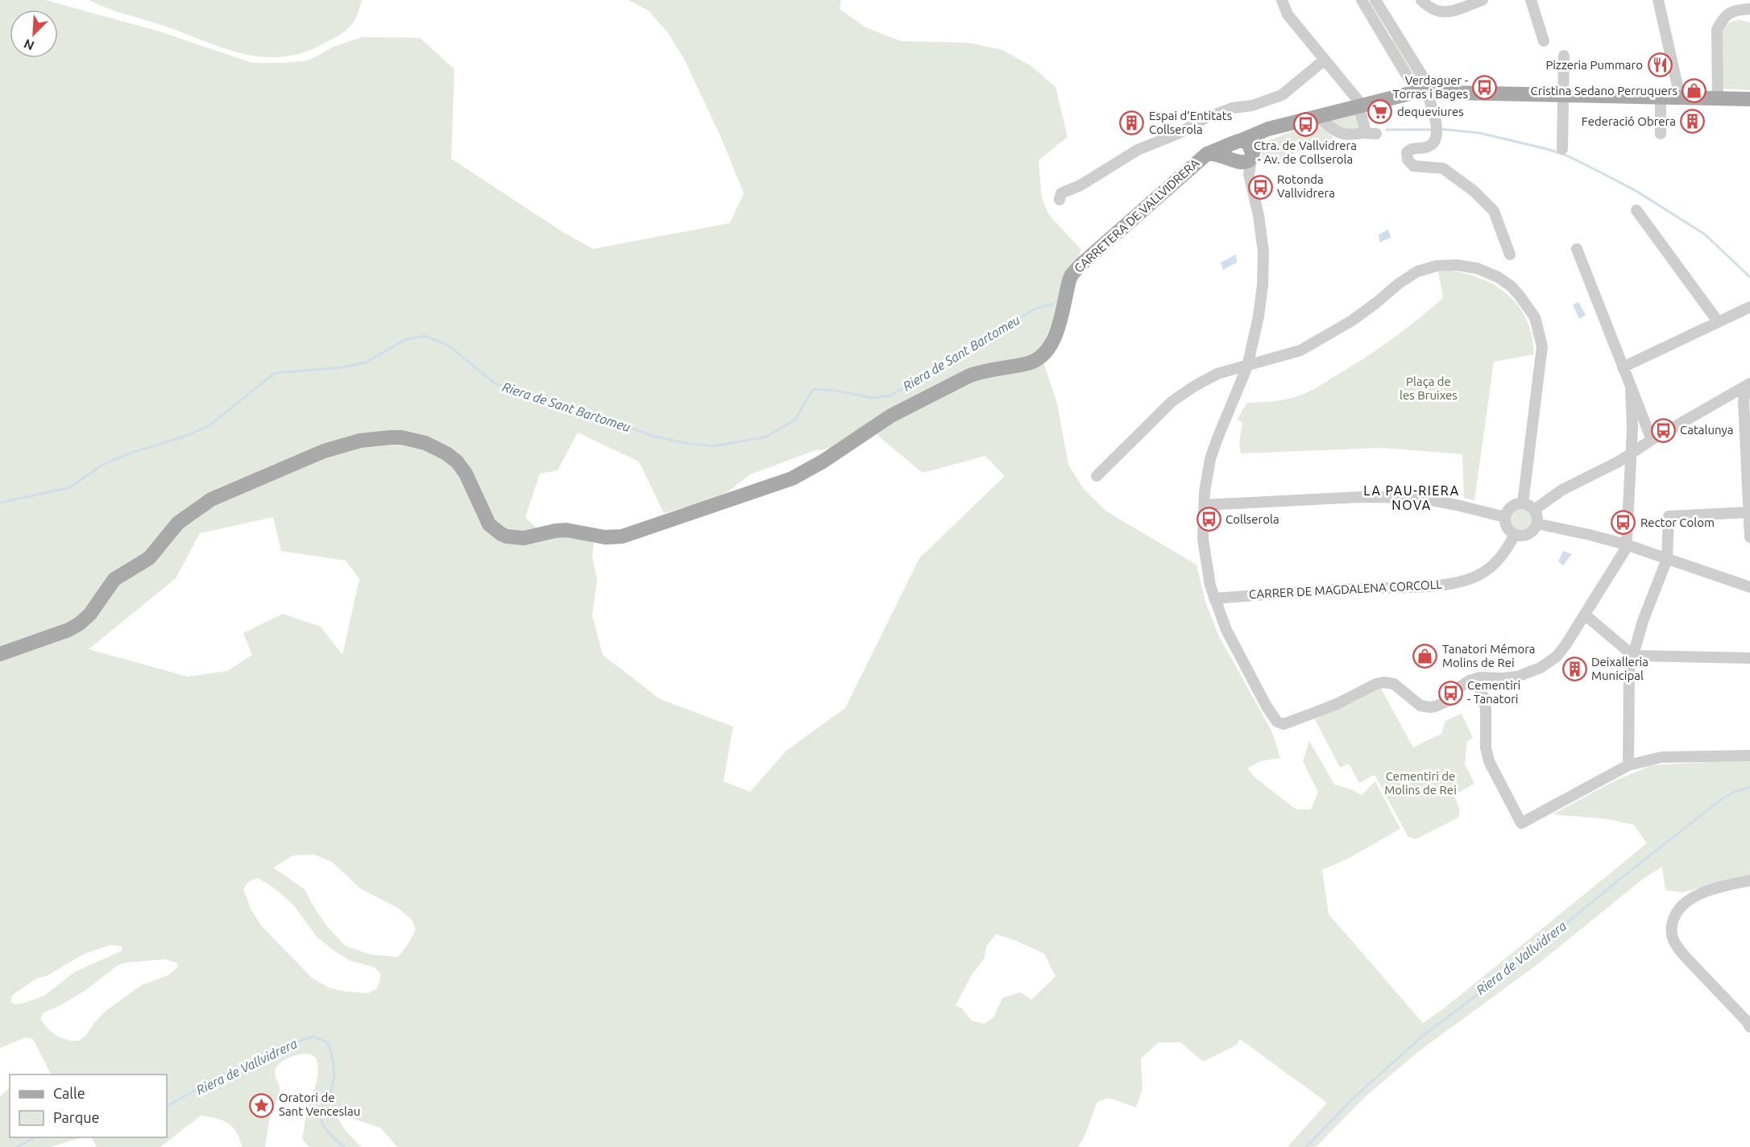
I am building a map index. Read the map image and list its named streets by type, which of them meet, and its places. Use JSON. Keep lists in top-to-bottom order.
{
  "streets": {
    "main road": ["CARRETERA DE VALLVIDRERA"],
    "street": ["CARRER DE MAGDALENA CORCOLL"]
  },
  "districts": ["LA PAU-RIERA NOVA"],
  "water": ["Riera de Sant Bartomeu", "Riera de Vallvidrera"],
  "parks": ["Plaça de les Bruixes", "Cementiri de Molins de Rei"],
  "places": {
    "restaurant": ["Pizzeria Pummaro"],
    "bus stop": [
      "Verdaguer - Torras i Bages",
      "Ctra. de Vallvidrera - Av. de Collserola",
      "Rotonda Vallvidrera",
      "Catalunya",
      "Collserola",
      "Rector Colom",
      "Cementiri - Tanatori"
    ],
    "shop": ["Cristina Sedano Perruquers", "Tanatori Mémora Molins de Rei"],
    "supermarket": ["dequeviures"],
    "building": ["Federació Obrera", "Espai d’Entitats Collserola", "Deixalleria Municipal"],
    "place": ["Oratori de Sant Venceslau"]
  },
  "legend": ["Calle", "Parque"],
  "north": "bottom left"
}
